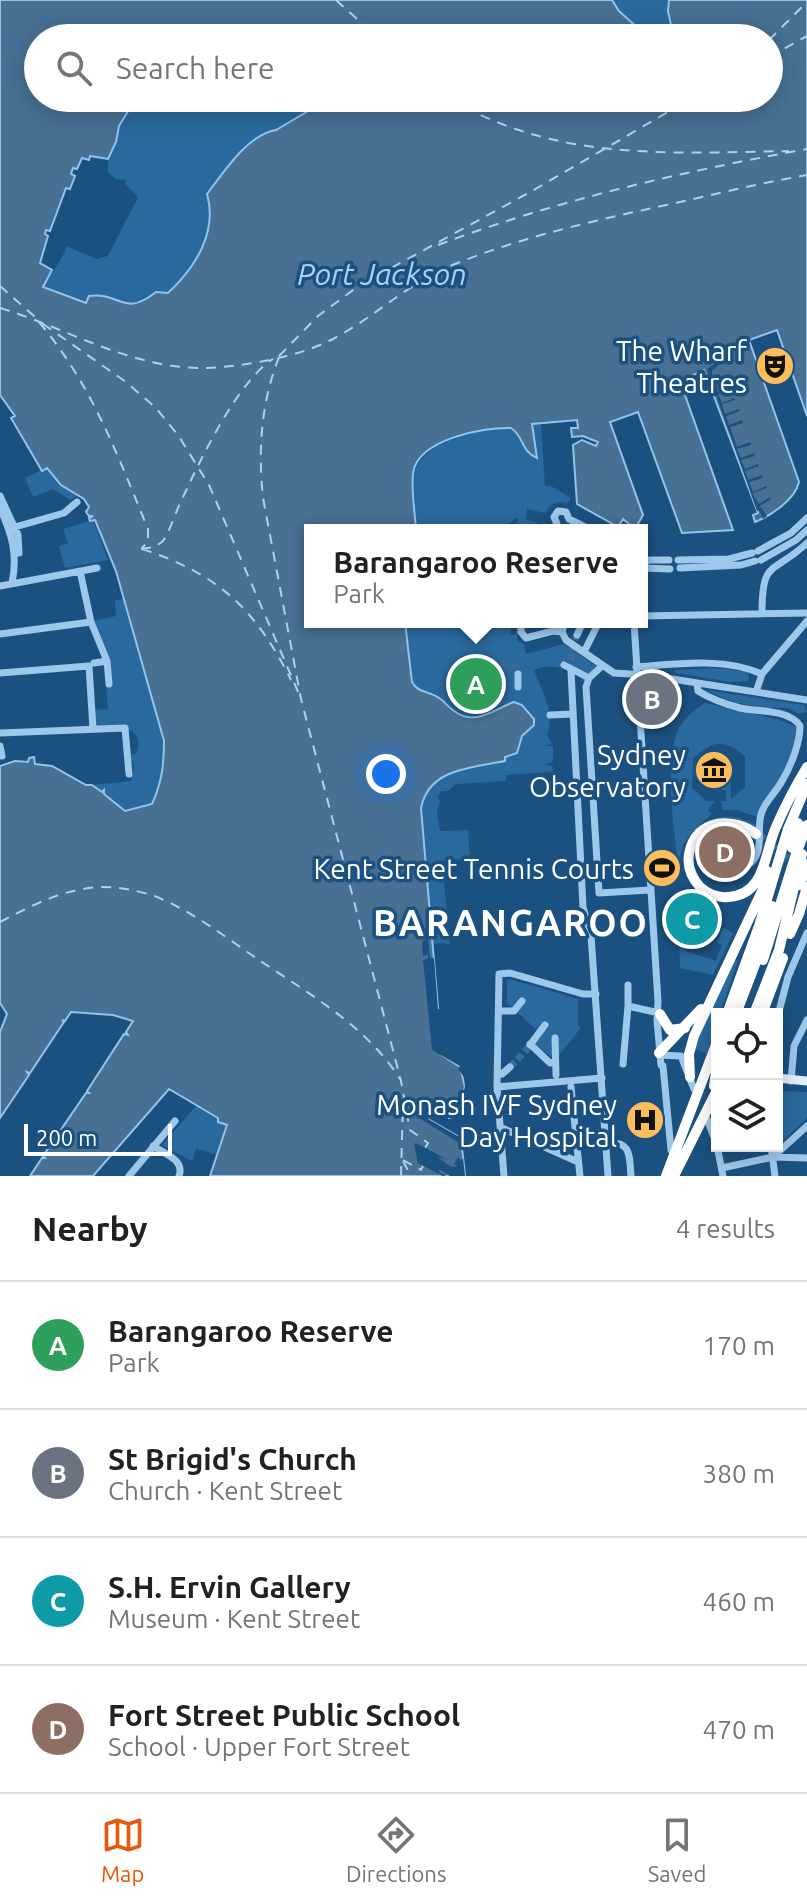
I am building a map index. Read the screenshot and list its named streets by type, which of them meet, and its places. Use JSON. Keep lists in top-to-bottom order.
{
  "districts": ["BARANGAROO"],
  "water": ["Port Jackson"],
  "places": {
    "theatre": ["The Wharf Theatres"],
    "museum": ["Sydney Observatory"],
    "sports": ["Kent Street Tennis Courts"],
    "hospital": ["Monash IVF Sydney Day Hospital"]
  },
  "scale_bar": "200 m",
  "page": {
    "search": "Search here",
    "popup": ["Barangaroo Reserve", "Park"],
    "pins": [
      "A",
      "B",
      "D",
      "C"
    ],
    "scale": "200 m",
    "heading": ["Nearby", "4 results"],
    "list": [
      {
        "mark": "A",
        "name": "Barangaroo Reserve",
        "note": "Park",
        "value": "170 m"
      },
      {
        "mark": "B",
        "name": "St Brigid's Church",
        "note": "Church · Kent Street",
        "value": "380 m"
      },
      {
        "mark": "C",
        "name": "S.H. Ervin Gallery",
        "note": "Museum · Kent Street",
        "value": "460 m"
      },
      {
        "mark": "D",
        "name": "Fort Street Public School",
        "note": "School · Upper Fort Street",
        "value": "470 m"
      }
    ],
    "nav": ["Map", "Directions", "Saved"]
  }
}
